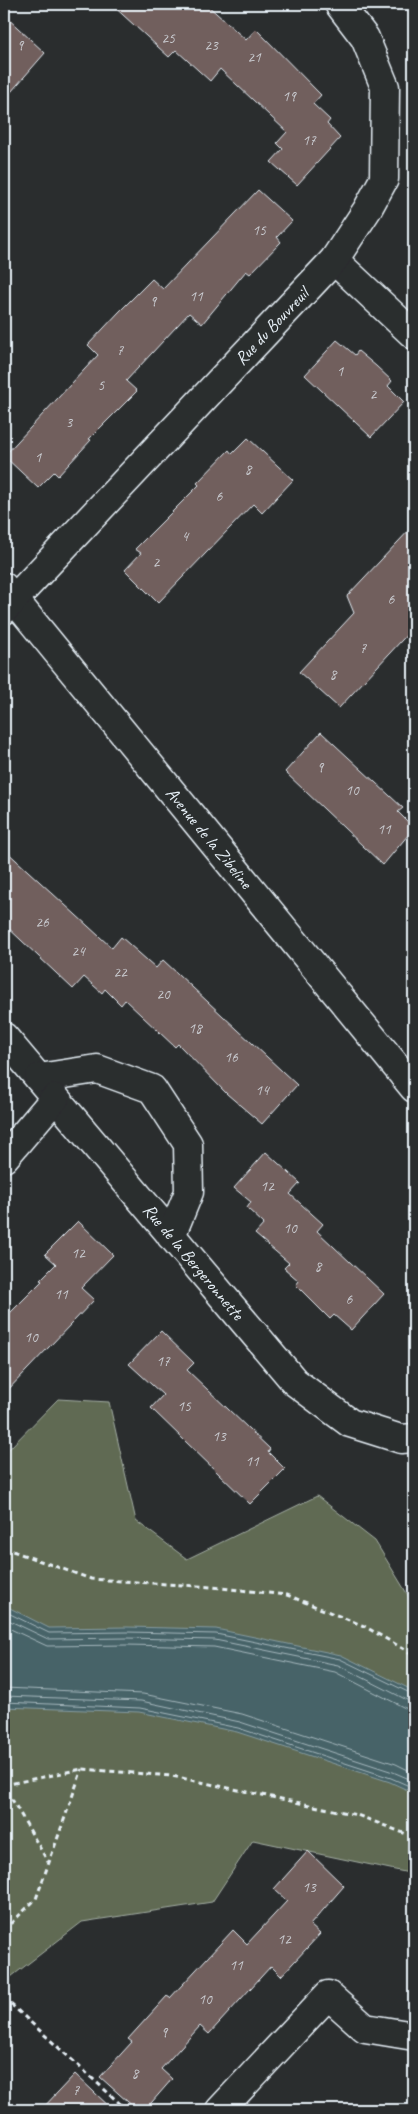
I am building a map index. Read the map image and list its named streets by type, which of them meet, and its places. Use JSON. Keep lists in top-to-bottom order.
{
  "streets": {
    "street": ["Rue du Bouvreuil", "Avenue de la Zibeline", "Rue de la Bergeronnette"]
  },
  "crossings": [
    ["Rue du Bouvreuil", "Avenue de la Zibeline"]
  ],
  "house_numbers": [
    "25",
    "9",
    "23",
    "21",
    "19",
    "17",
    "15",
    "11",
    "9",
    "7",
    "1",
    "5",
    "2",
    "3",
    "1",
    "8",
    "6",
    "4",
    "2",
    "6",
    "7",
    "8",
    "9",
    "10",
    "11",
    "26",
    "24",
    "22",
    "20",
    "18",
    "16",
    "14",
    "12",
    "10",
    "12",
    "8",
    "11",
    "6",
    "10",
    "17",
    "15",
    "13",
    "11",
    "13",
    "12",
    "11",
    "10",
    "9",
    "8",
    "7"
  ]
}
